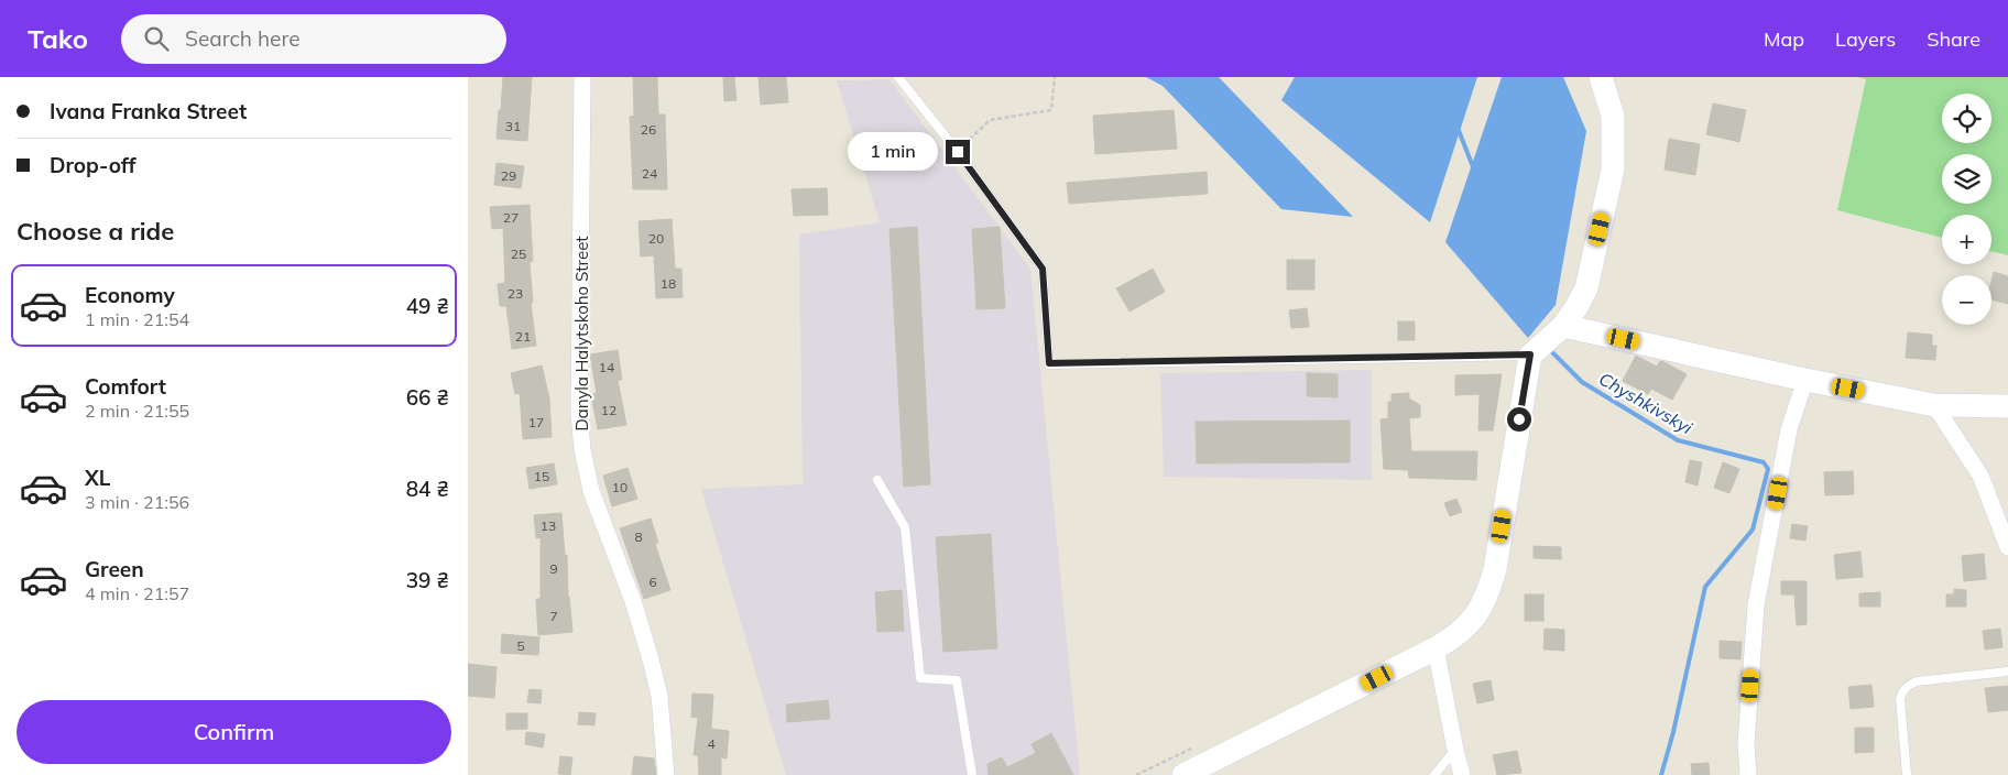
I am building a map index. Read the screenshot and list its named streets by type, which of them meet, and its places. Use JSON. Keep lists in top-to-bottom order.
{
  "streets": {
    "street": ["Danyla Halytskoho Street"]
  },
  "water": ["Chyshkivskyi"],
  "house_numbers": [
    "31",
    "26",
    "24",
    "29",
    "27",
    "20",
    "25",
    "18",
    "23",
    "21",
    "14",
    "12",
    "17",
    "15",
    "10",
    "13",
    "8",
    "9",
    "6",
    "7",
    "5",
    "4"
  ],
  "page": {
    "header": "Tako",
    "search": "Search here",
    "nav": ["Map", "Layers", "Share"],
    "banner": ["Ivana Franka Street", "Drop-off"],
    "map_buttons": ["+", "−"],
    "bubble": "1 min",
    "heading": "Choose a ride",
    "list": [
      {
        "name": "Economy",
        "note": "1 min · 21:54",
        "value": "49 ₴"
      },
      {
        "name": "Comfort",
        "note": "2 min · 21:55",
        "value": "66 ₴"
      },
      {
        "name": "XL",
        "note": "3 min · 21:56",
        "value": "84 ₴"
      },
      {
        "name": "Green",
        "note": "4 min · 21:57",
        "value": "39 ₴"
      }
    ],
    "buttons": "Confirm"
  }
}
